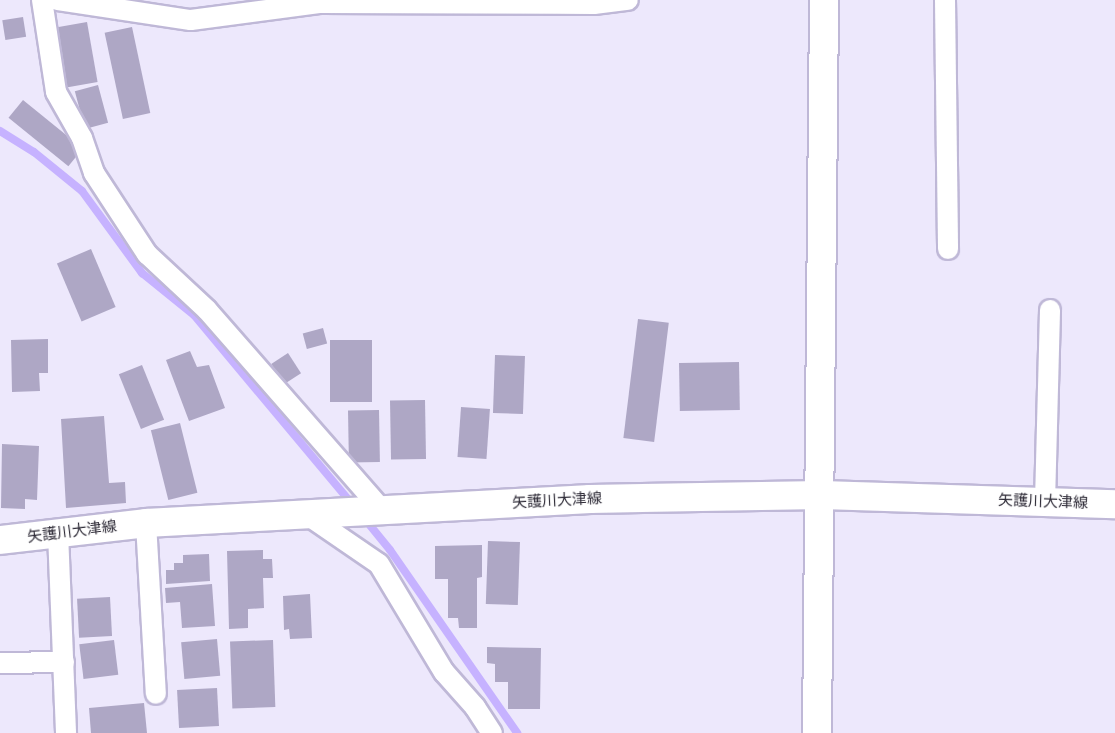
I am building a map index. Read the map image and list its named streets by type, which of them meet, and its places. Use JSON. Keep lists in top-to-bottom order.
{
  "streets": {
    "main road": ["矢護川大津線"]
  }
}
